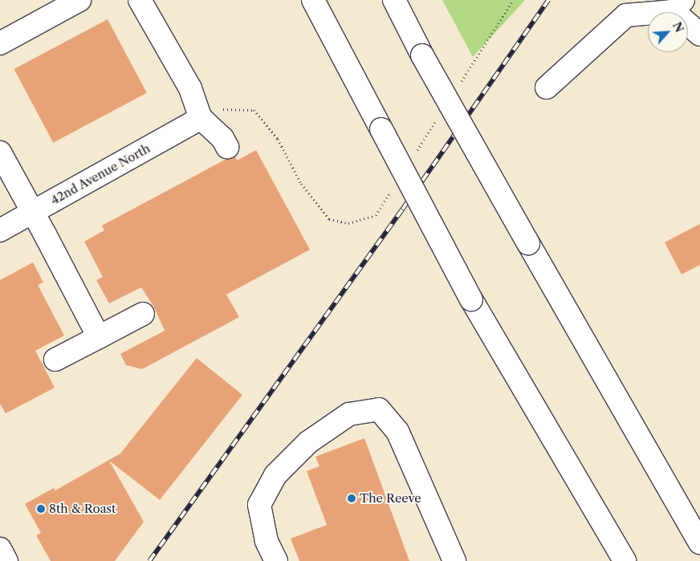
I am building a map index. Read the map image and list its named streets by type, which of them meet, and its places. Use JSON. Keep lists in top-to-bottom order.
{
  "streets": {
    "main road": ["42nd Avenue North"]
  },
  "places": ["The Reeve", "8th & Roast"],
  "north": "top right"
}
